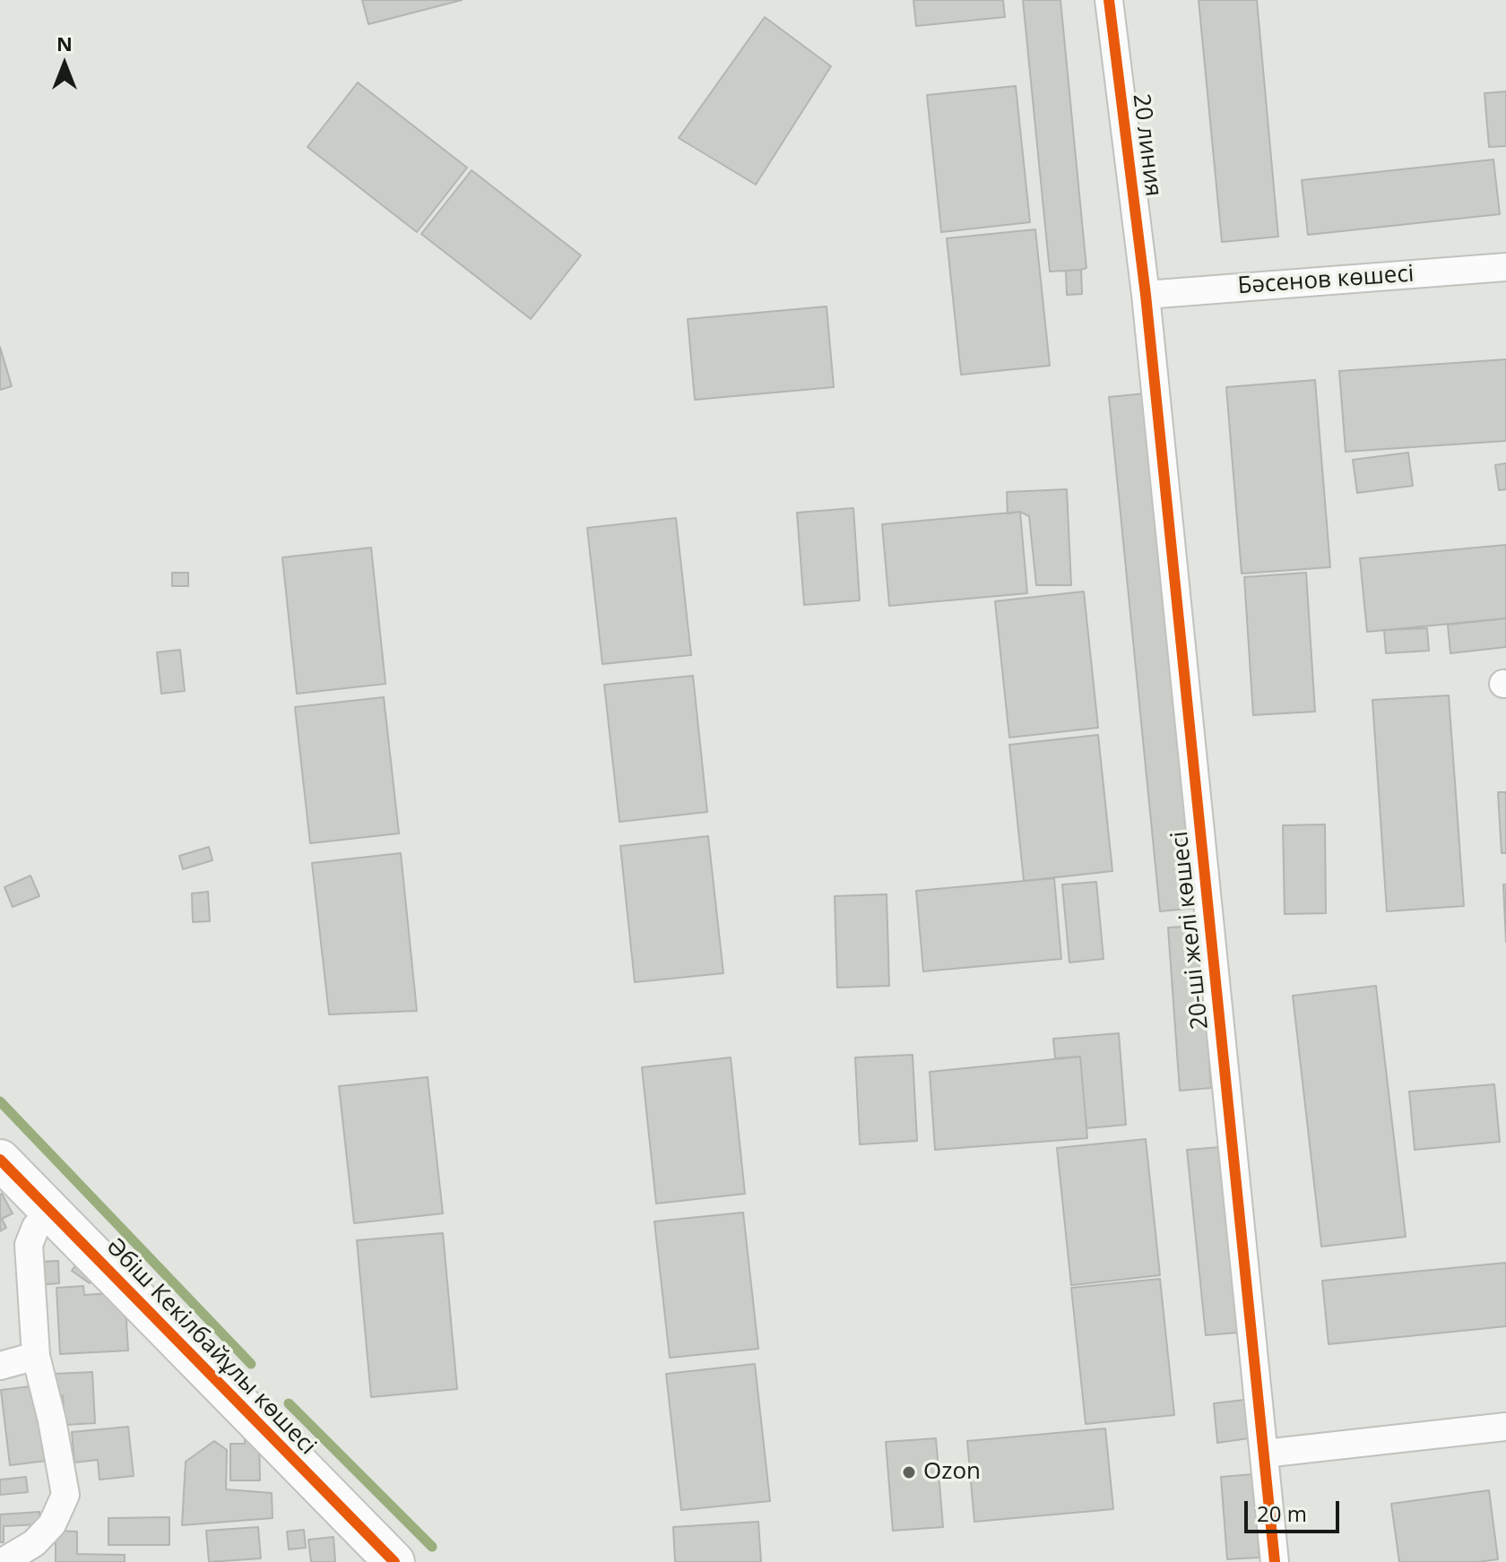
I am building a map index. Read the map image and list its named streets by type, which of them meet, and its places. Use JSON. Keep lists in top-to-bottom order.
{
  "streets": {
    "street": [
      "20 линия",
      "Бәсенов көшесі",
      "20-ші желі көшесі",
      "Әбіш Кекілбайұлы көшесі"
    ]
  },
  "crossings": [
    ["20 линия", "Бәсенов көшесі"],
    ["20 линия", "20-ші желі көшесі"],
    ["Бәсенов көшесі", "20-ші желі көшесі"]
  ],
  "places": ["Ozon"],
  "scale_bar": "20 m",
  "north": "top"
}
